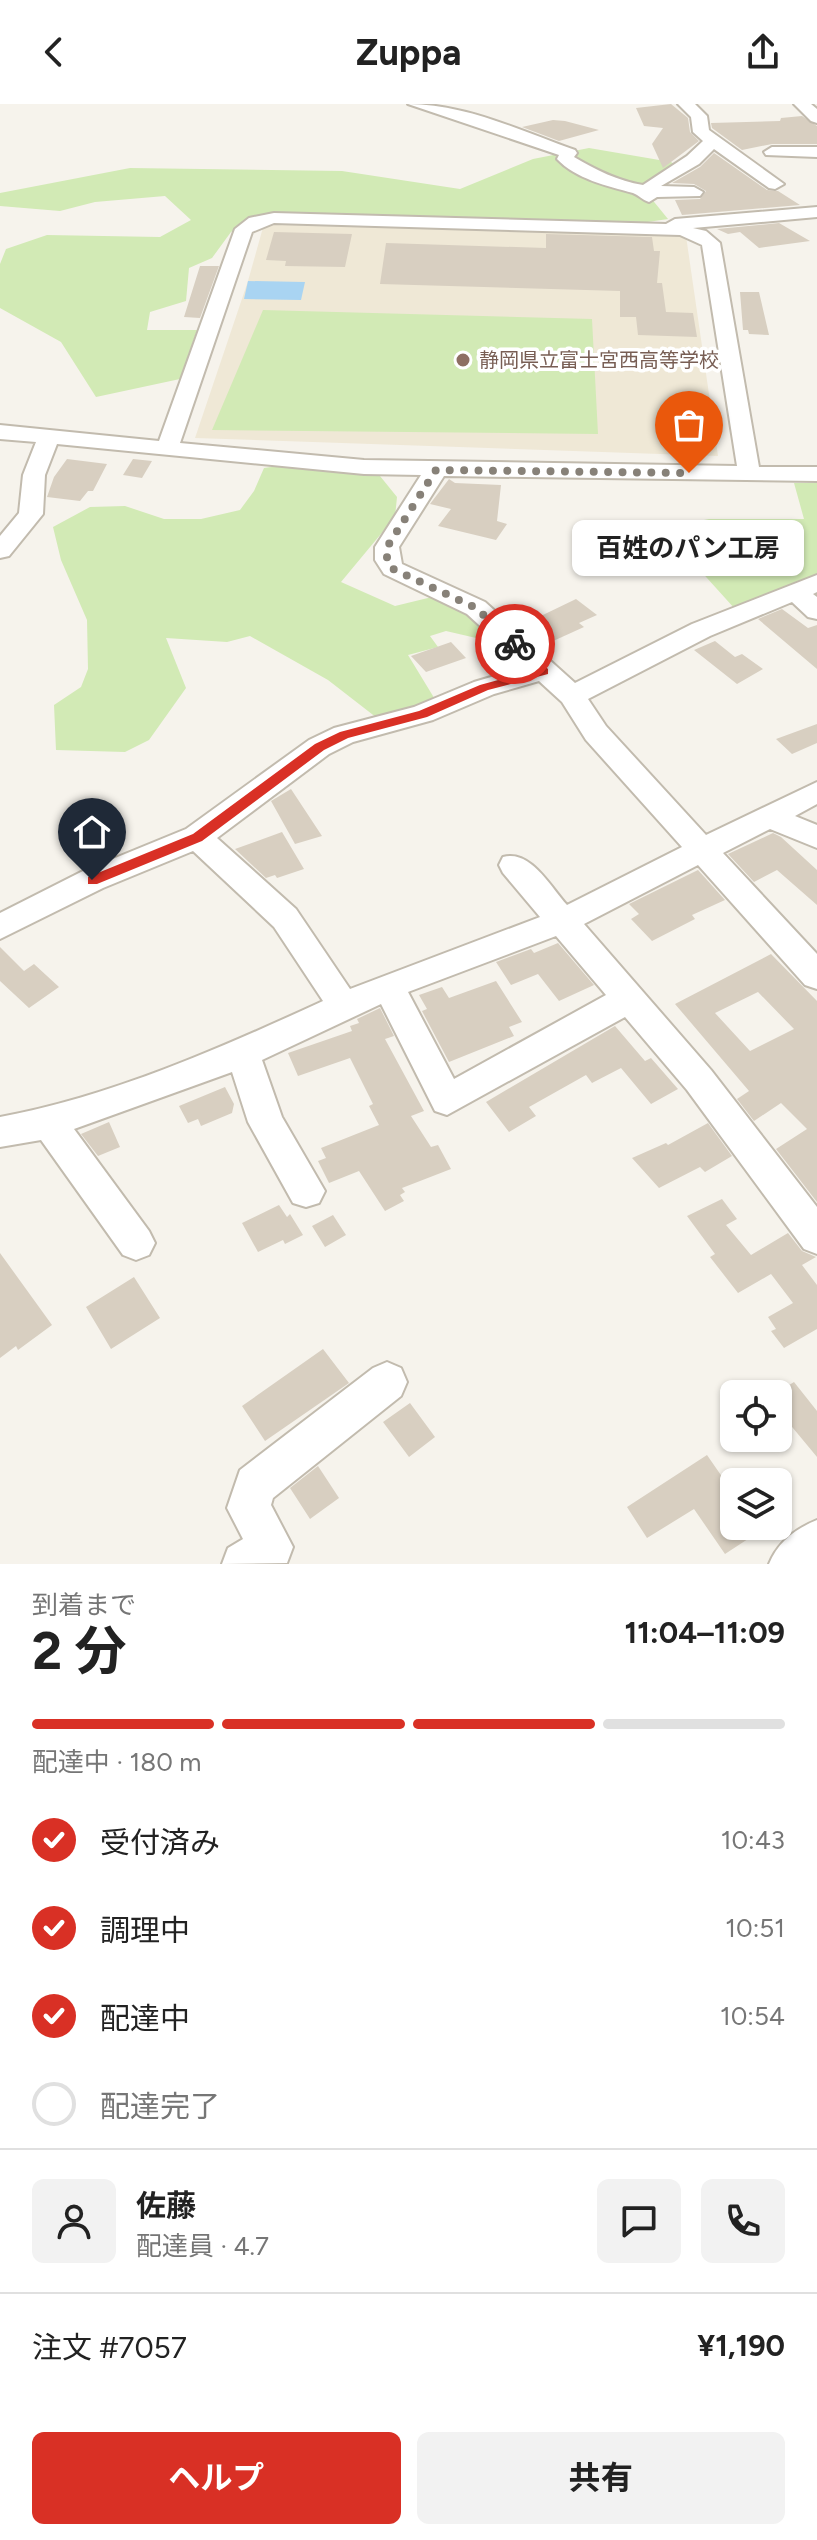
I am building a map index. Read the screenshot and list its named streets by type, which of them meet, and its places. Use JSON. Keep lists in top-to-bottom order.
{
  "places": ["静岡県立富士宮西高等学校", "百姓のパン工房"],
  "page": {
    "header": "Zuppa",
    "bubble": "百姓のパン工房",
    "heading": ["2 分", "到着まで", "11:04–11:09"],
    "panel": [
      "佐藤",
      "配達員 · 4.7",
      "注文 #7057",
      "¥1,190"
    ],
    "bar": "配達中 · 180 m",
    "list": [
      ["受付済み", "10:43"],
      ["調理中", "10:51"],
      ["配達中", "10:54"],
      "配達完了"
    ],
    "buttons": ["ヘルプ", "共有"]
  }
}
